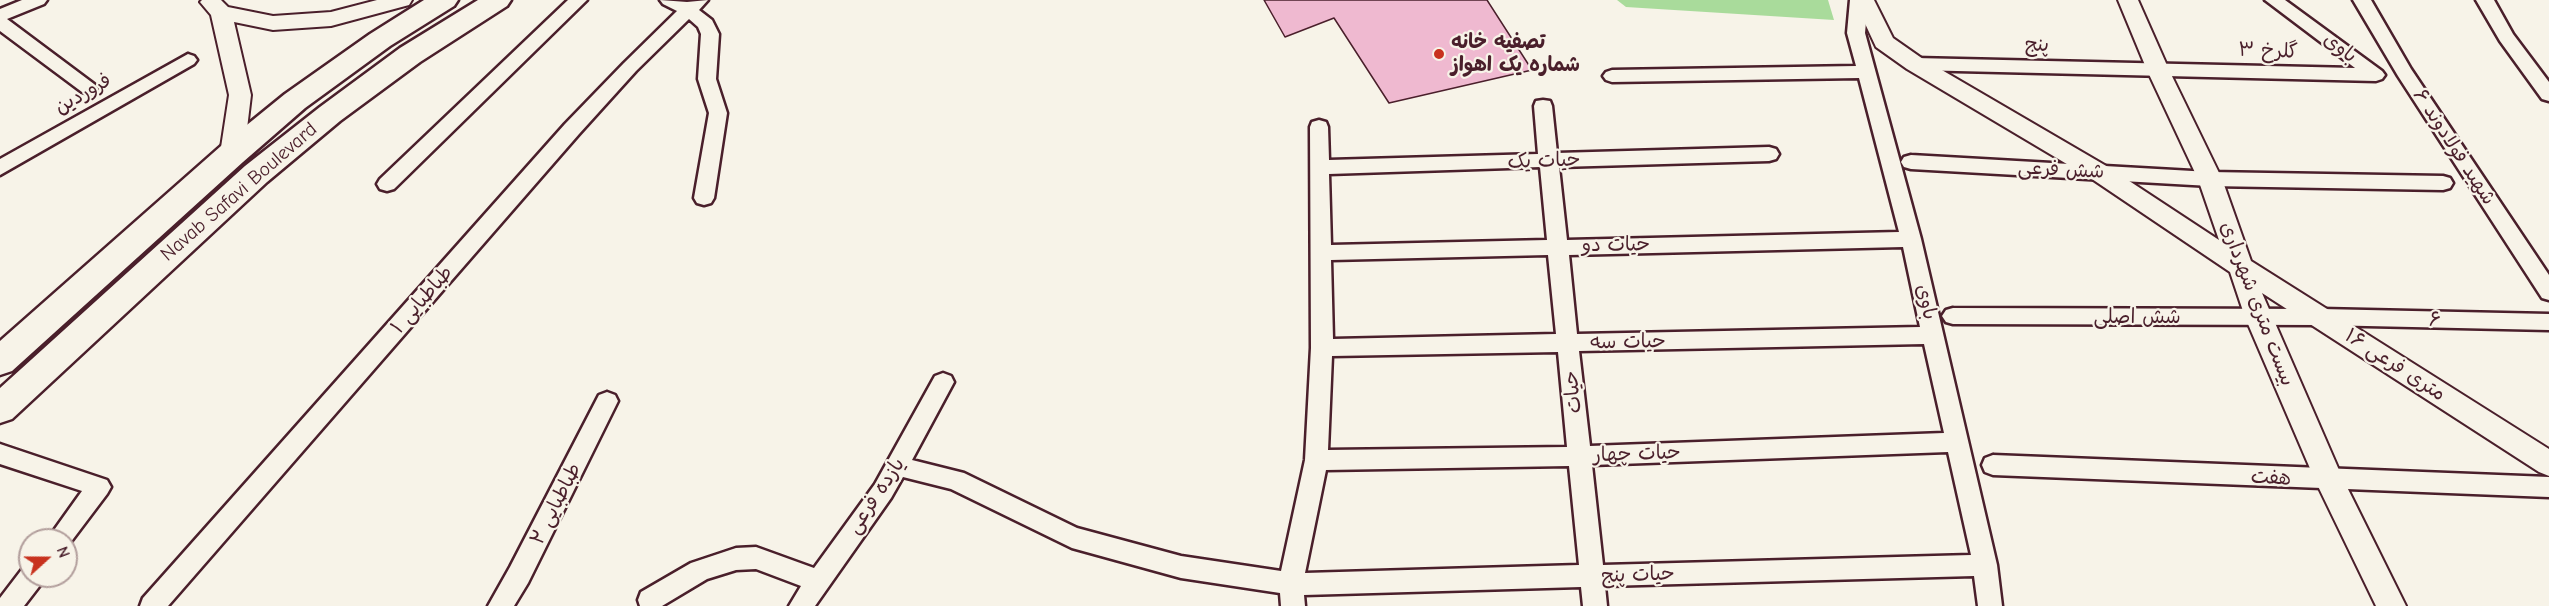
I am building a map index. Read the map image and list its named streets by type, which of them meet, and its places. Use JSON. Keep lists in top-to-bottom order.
{
  "streets": {
    "main road": ["Navab Safavi Boulevard"],
    "street": [
      "پنج",
      "باوی",
      "گلرخ ۳",
      "فروردین",
      "شهید فولادوند ۶",
      "حیات یک",
      "شش فرعی",
      "حیات دو",
      "طباطبایی ۱",
      "بیست متری شهرداری",
      "شش اصلی",
      "۶",
      "حیات سه",
      "۱۶ متری فرعی",
      "حیات",
      "حیات چهار",
      "هفت",
      "یازده فرعی",
      "طباطبایی ۲",
      "حیات پنج"
    ]
  },
  "crossings": [
    ["پنج", "گلرخ ۳"],
    ["پنج", "بیست متری شهرداری"],
    ["پنج", "۱۶ متری فرعی"],
    ["باوی", "گلرخ ۳"],
    ["باوی", "حیات دو"],
    ["باوی", "حیات سه"],
    ["باوی", "حیات چهار"],
    ["باوی", "حیات پنج"],
    ["گلرخ ۳", "بیست متری شهرداری"],
    ["حیات یک", "حیات"],
    ["شش فرعی", "بیست متری شهرداری"],
    ["شش فرعی", "۱۶ متری فرعی"],
    ["حیات دو", "حیات"],
    ["بیست متری شهرداری", "شش اصلی"],
    ["بیست متری شهرداری", "۱۶ متری فرعی"],
    ["بیست متری شهرداری", "هفت"],
    ["شش اصلی", "۶"],
    ["شش اصلی", "۱۶ متری فرعی"],
    ["۶", "۱۶ متری فرعی"],
    ["حیات سه", "حیات"],
    ["حیات", "حیات چهار"],
    ["حیات", "حیات پنج"],
    ["یازده فرعی", "حیات پنج"]
  ],
  "places": ["تصفیه خانه شماره یک اهواز"],
  "north": "right"
}
